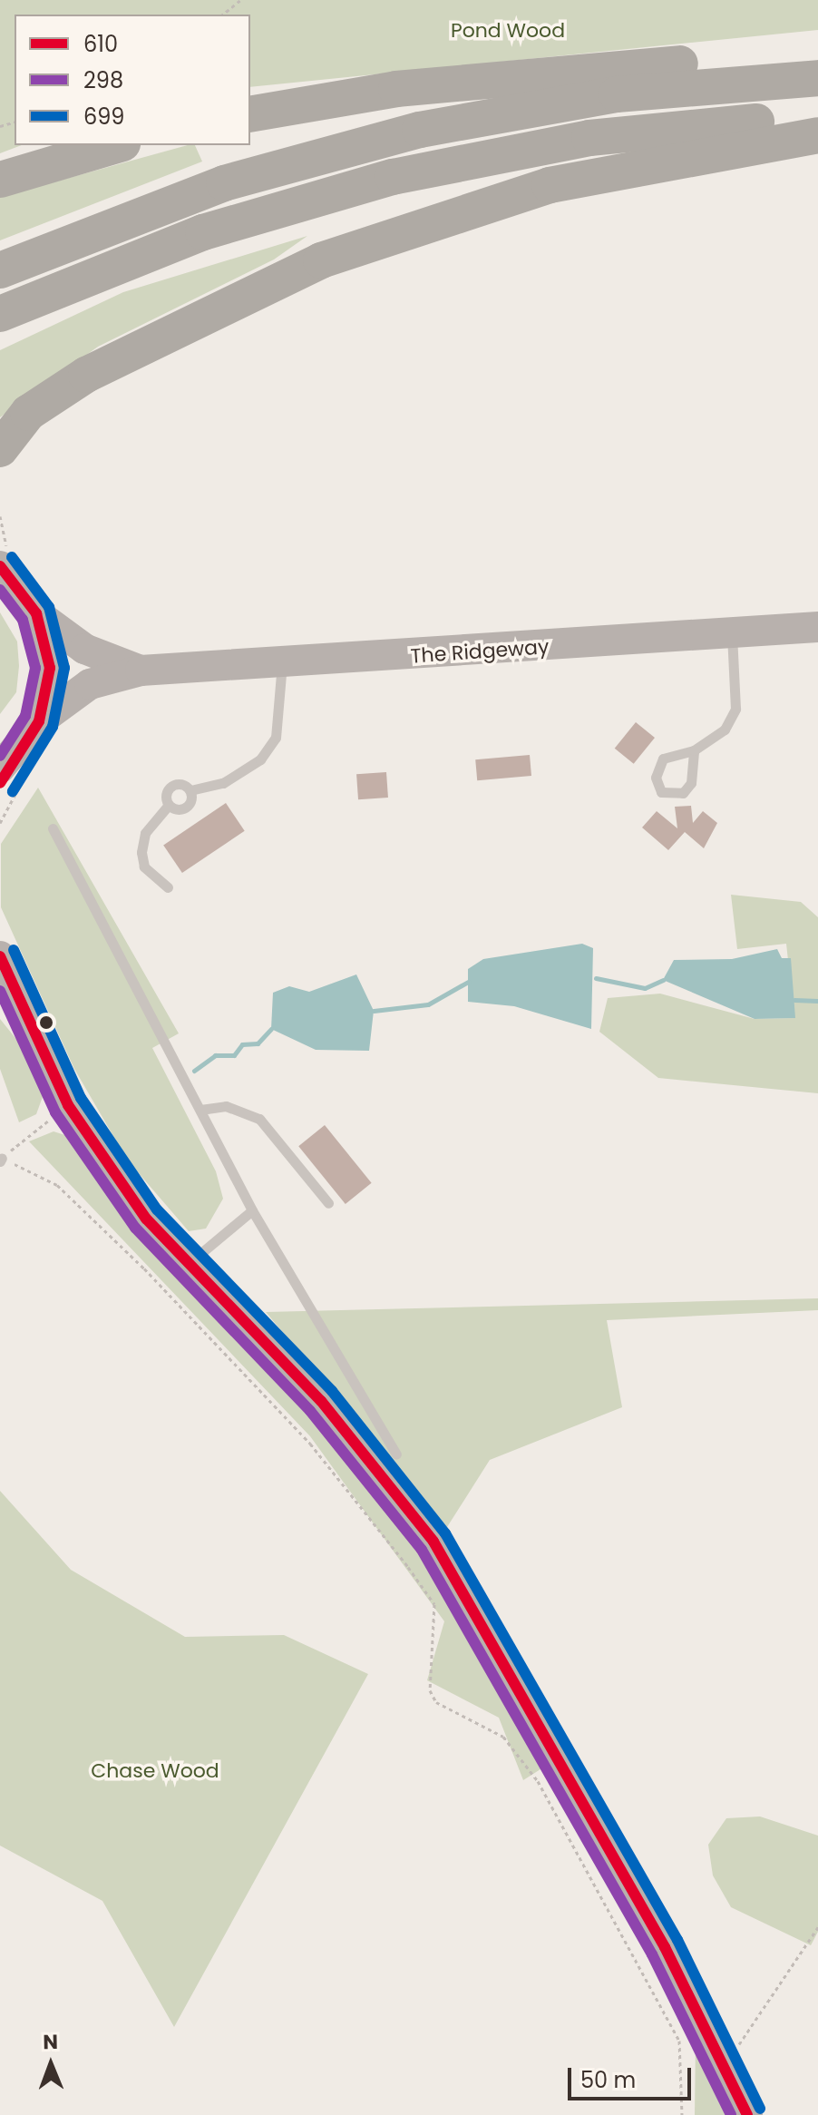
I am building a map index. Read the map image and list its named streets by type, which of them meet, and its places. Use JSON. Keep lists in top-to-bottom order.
{
  "streets": {
    "main road": ["The Ridgeway"]
  },
  "parks": ["Pond Wood", "Chase Wood"],
  "lines": ["transit line 699", "transit line 610", "transit line 298"],
  "legend": ["610", "298", "699"],
  "scale_bar": "50 m",
  "north": "top"
}
